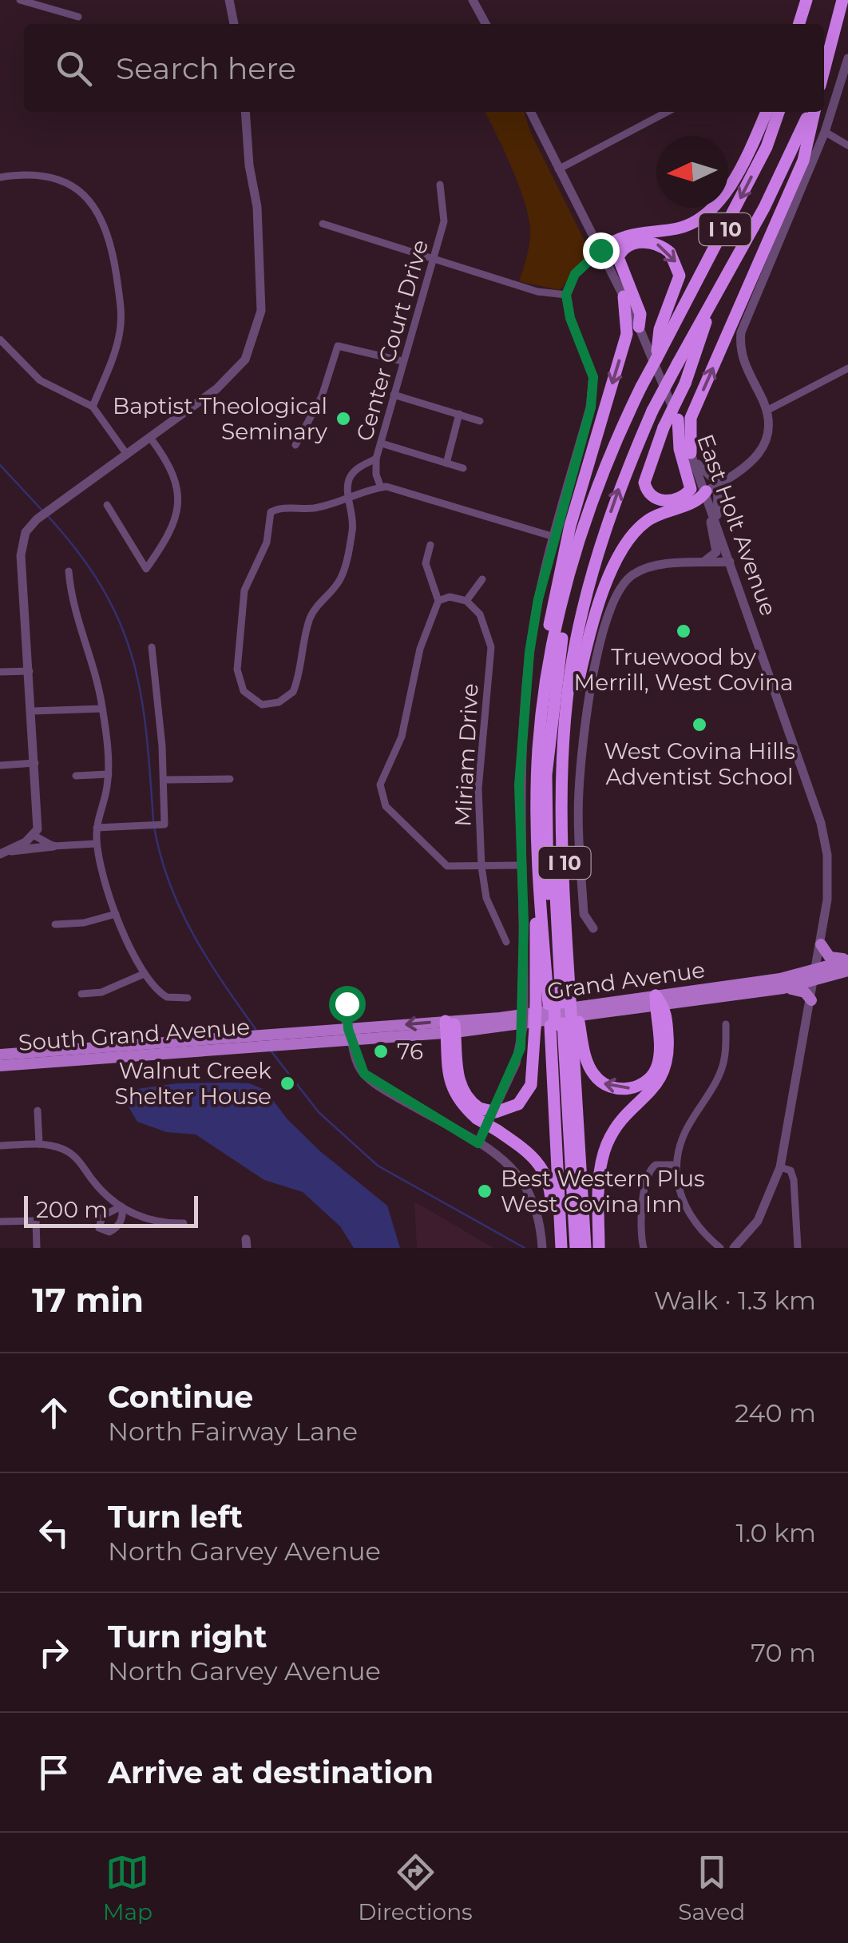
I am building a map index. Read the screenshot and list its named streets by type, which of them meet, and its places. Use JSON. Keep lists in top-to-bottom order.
{
  "streets": {
    "highway": ["I 10"],
    "main road": ["Grand Avenue", "South Grand Avenue"],
    "street": ["Center Court Drive", "East Holt Avenue", "Miriam Drive"]
  },
  "crossings": [
    ["East Holt Avenue", "Grand Avenue"],
    ["Grand Avenue", "South Grand Avenue"]
  ],
  "places": [
    "Baptist Theological Seminary",
    "Truewood by Merrill, West Covina",
    "West Covina Hills Adventist School",
    "76",
    "Walnut Creek Shelter House",
    "Best Western Plus West Covina Inn"
  ],
  "scale_bar": "200 m",
  "north": "left",
  "page": {
    "search": "Search here",
    "scale": "200 m",
    "heading": ["17 min", "Walk · 1.3 km"],
    "list": [
      ["Continue", "North Fairway Lane", "240 m"],
      ["Turn left", "North Garvey Avenue", "1.0 km"],
      ["Turn right", "North Garvey Avenue", "70 m"],
      "Arrive at destination"
    ],
    "nav": ["Map", "Directions", "Saved"]
  }
}
